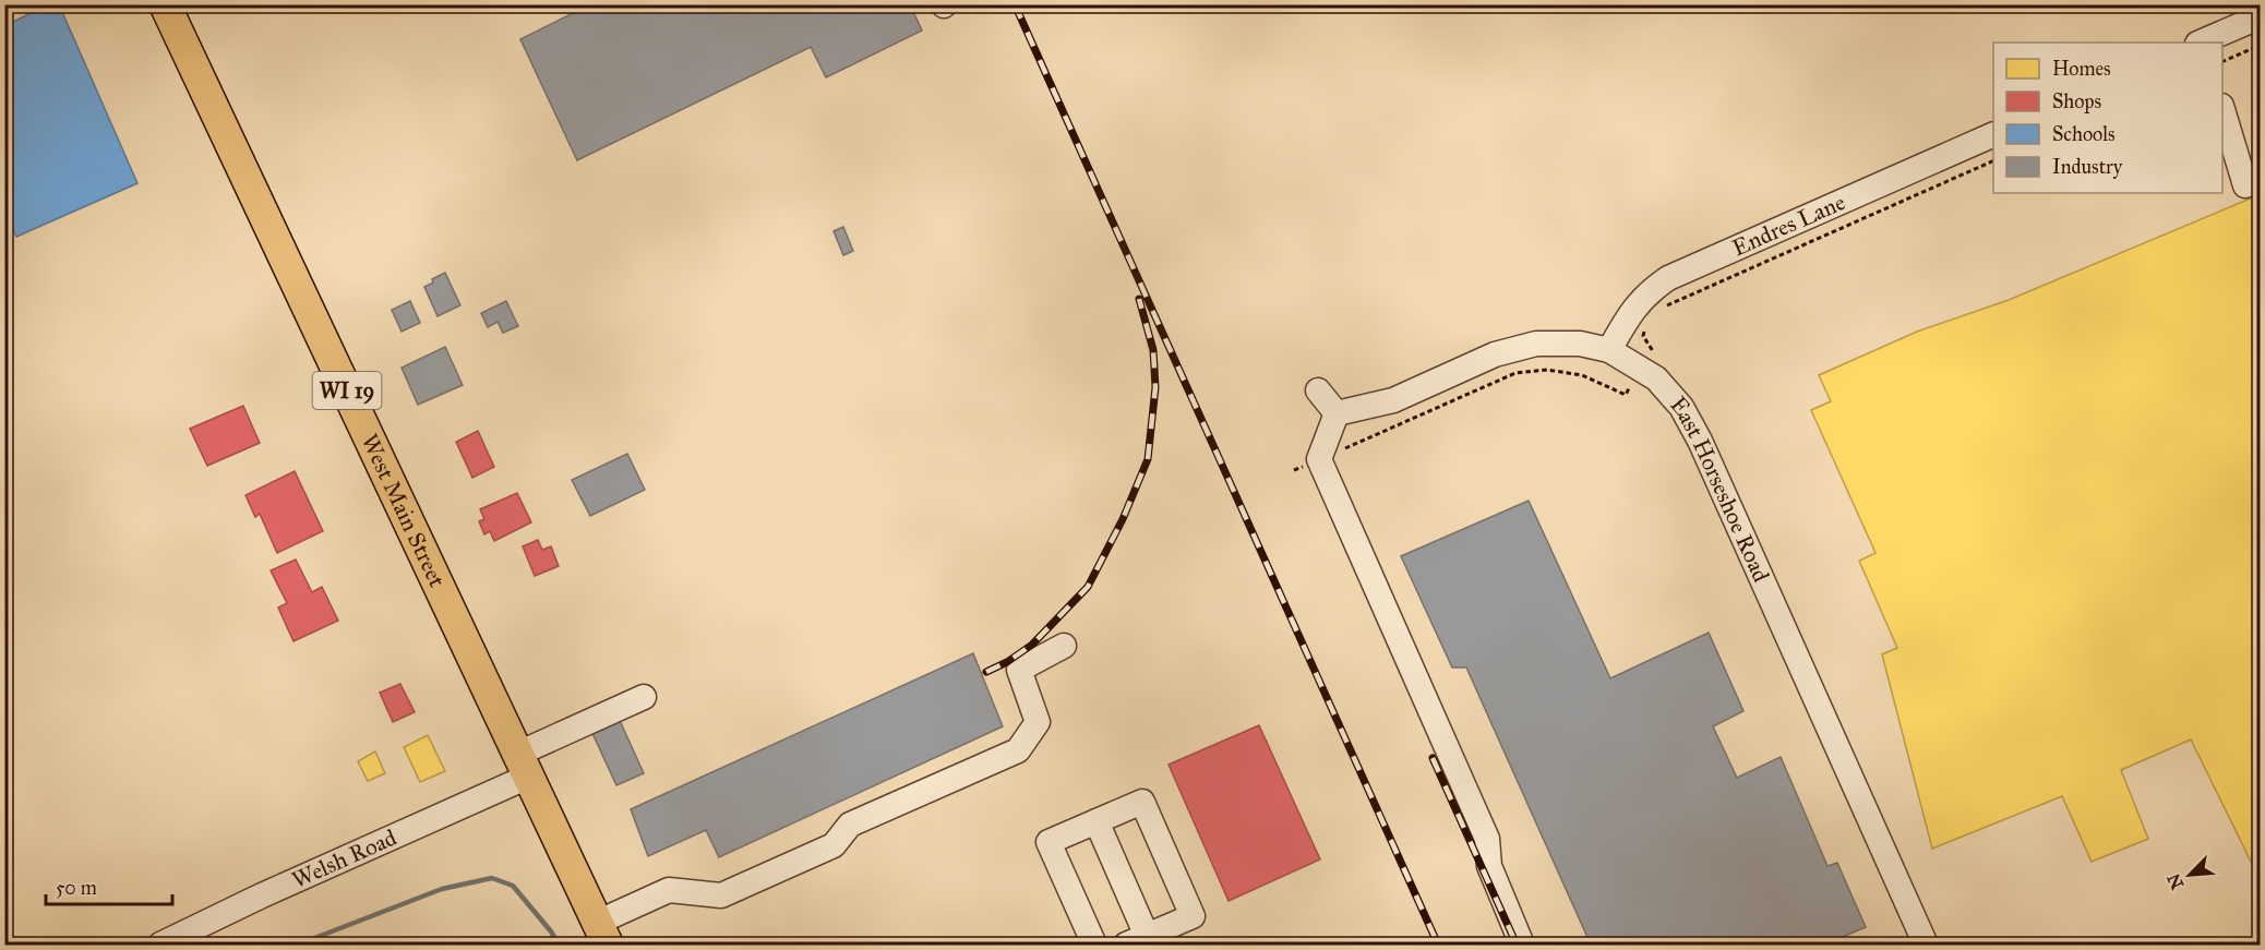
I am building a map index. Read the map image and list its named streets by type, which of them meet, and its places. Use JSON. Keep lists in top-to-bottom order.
{
  "streets": {
    "main road": ["WI 19", "West Main Street"],
    "street": ["Endres Lane", "East Horseshoe Road", "Welsh Road"]
  },
  "crossings": [
    ["Endres Lane", "East Horseshoe Road"],
    ["West Main Street", "Welsh Road"]
  ],
  "legend": [
    "Homes",
    "Shops",
    "Schools",
    "Industry"
  ],
  "scale_bar": "50 m",
  "north": "bottom left"
}
